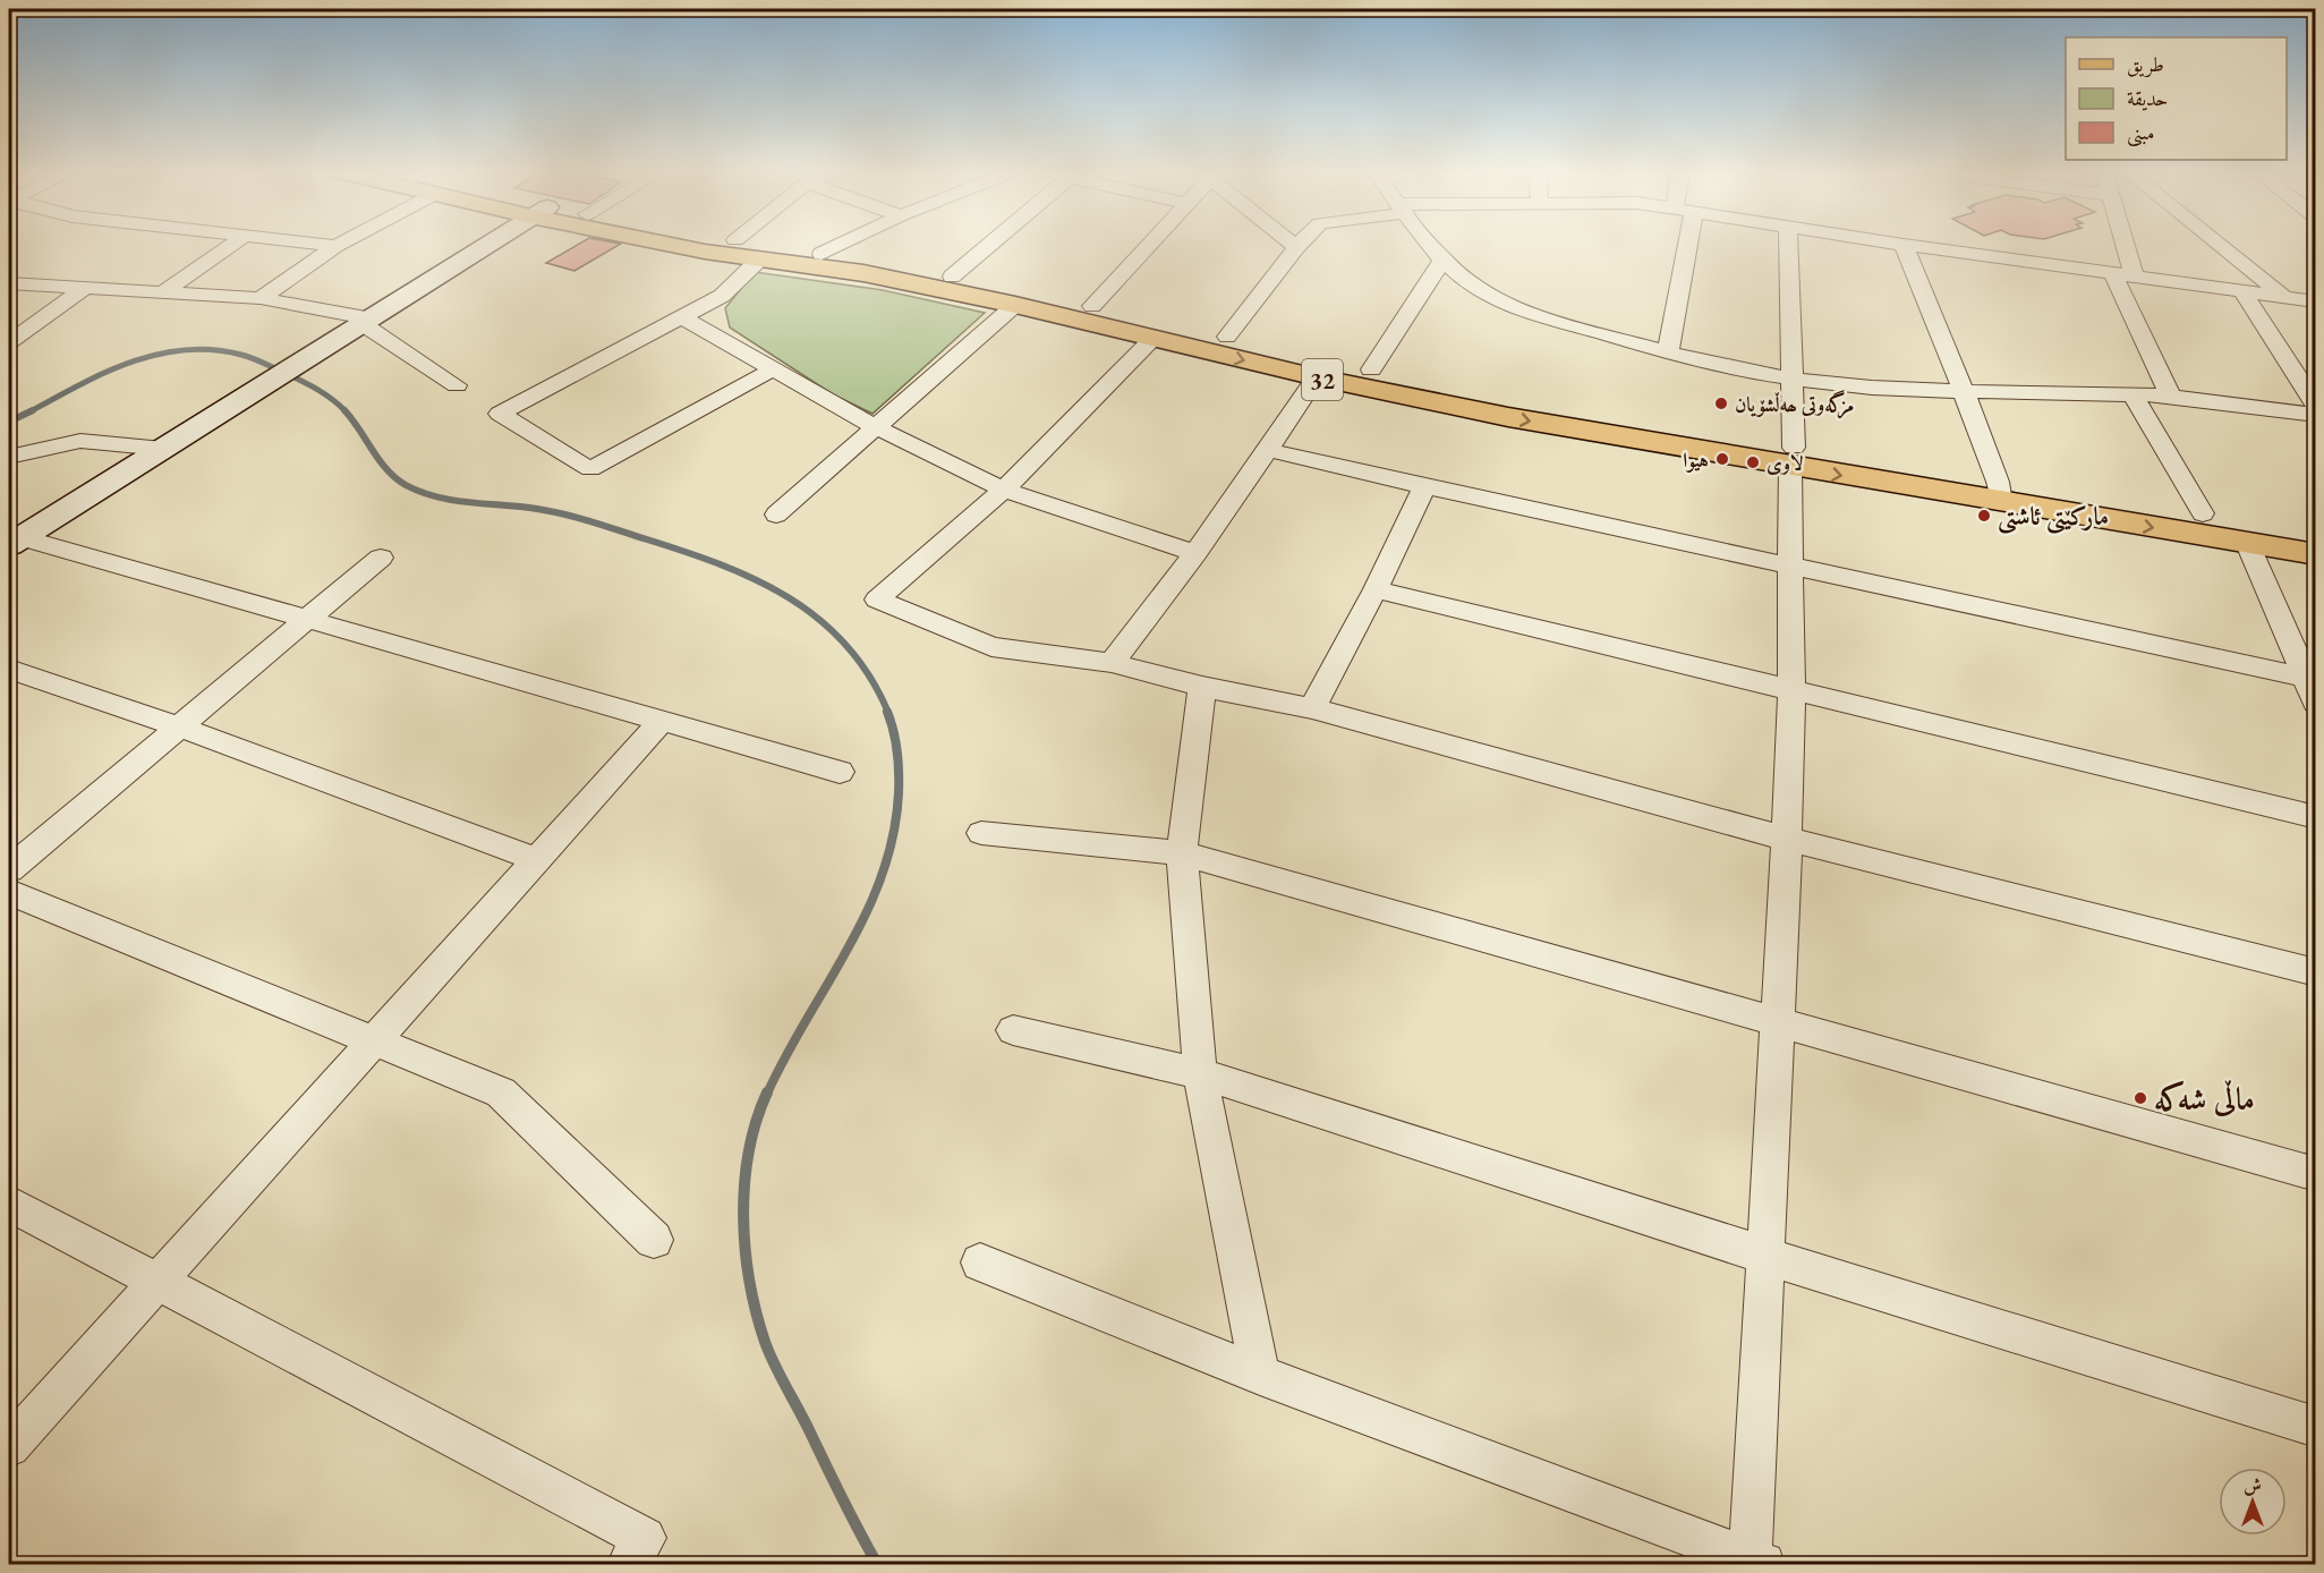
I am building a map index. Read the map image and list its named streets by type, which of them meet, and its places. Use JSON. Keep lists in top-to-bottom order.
{
  "streets": {
    "main road": ["32"]
  },
  "places": [
    "مزگەوتی ھەڵشۆیان",
    "هیوا",
    "لاوی",
    "مارکێتی ئاشتی",
    "ماڵی شەکە"
  ],
  "legend": ["طريق", "حديقة", "مبنى"],
  "north": "top"
}
